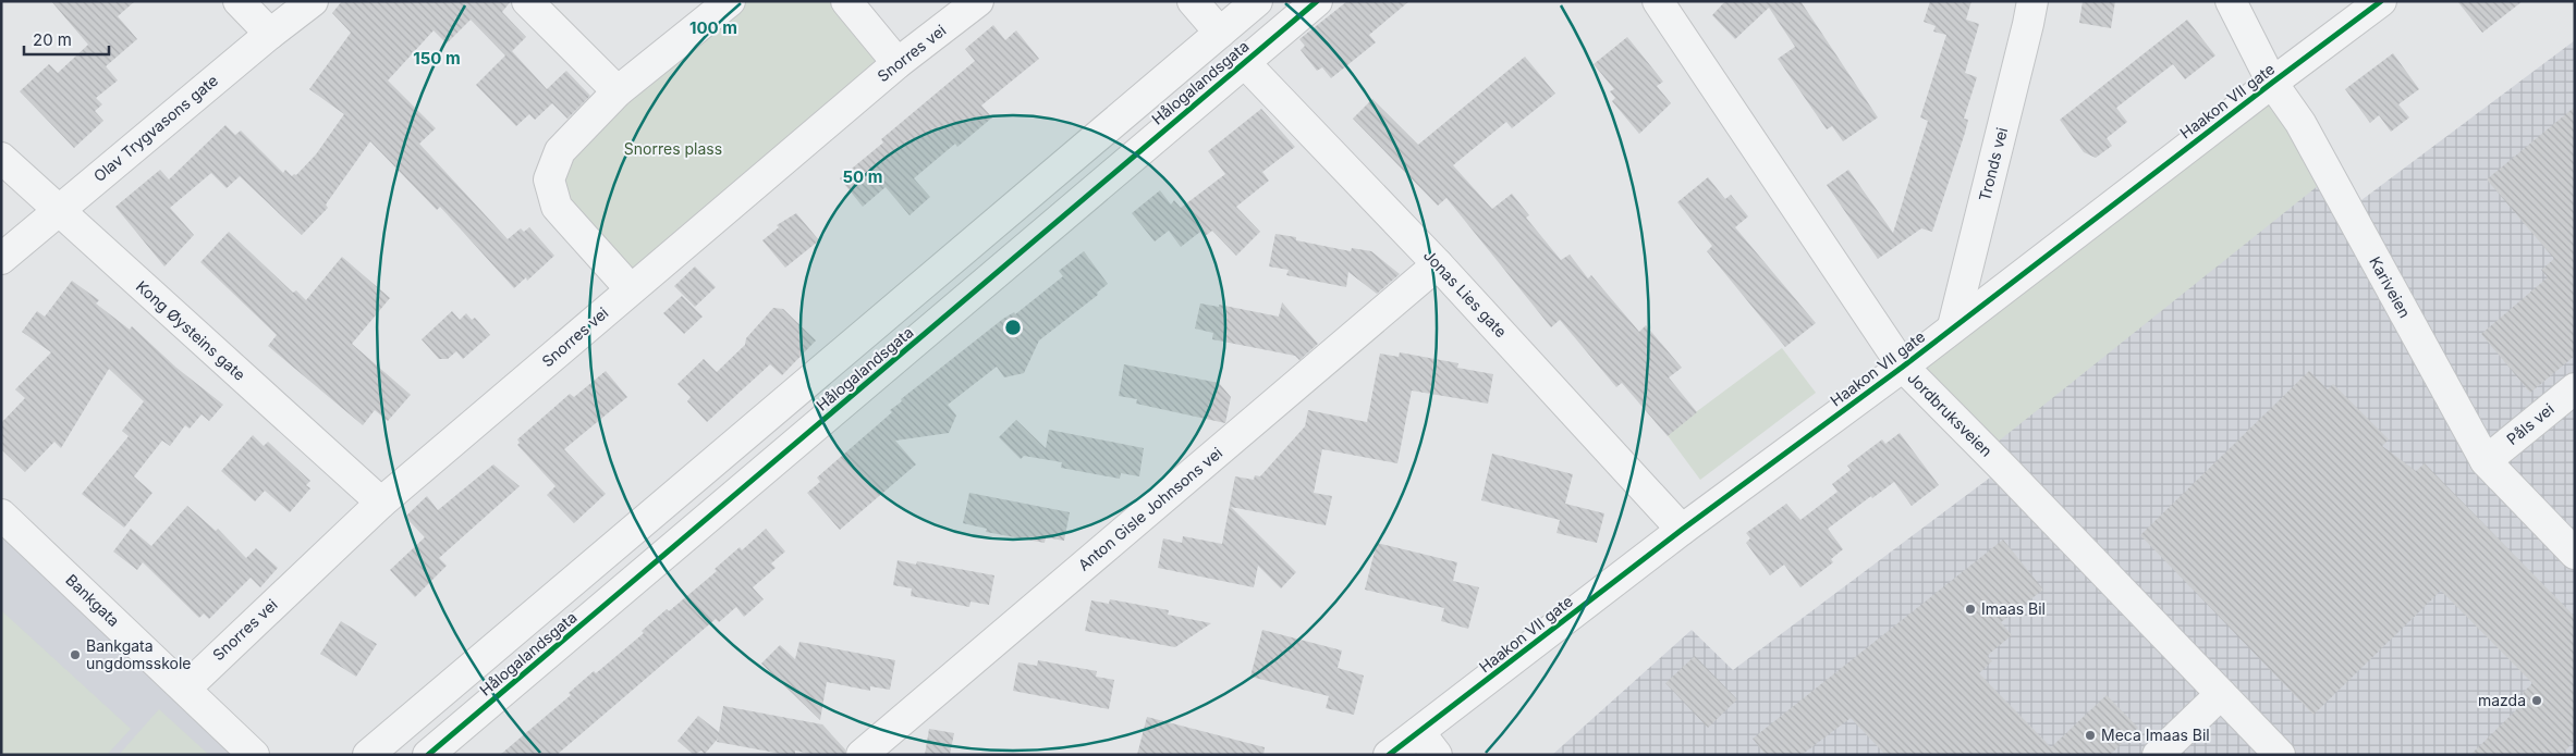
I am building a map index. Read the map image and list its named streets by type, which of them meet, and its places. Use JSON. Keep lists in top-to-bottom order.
{
  "streets": {
    "street": [
      "Snorres vei",
      "Hålogalandsgata",
      "Haakon VII gate",
      "Olav Trygvasons gate",
      "Tronds vei",
      "Kariveien",
      "Jonas Lies gate",
      "Kong Øysteins gate",
      "Jordbruksveien",
      "Påls vei",
      "Anton Gisle Johnsons vei",
      "Bankgata"
    ]
  },
  "crossings": [
    ["Snorres vei", "Kong Øysteins gate"],
    ["Snorres vei", "Bankgata"],
    ["Hålogalandsgata", "Jonas Lies gate"],
    ["Haakon VII gate", "Tronds vei"],
    ["Haakon VII gate", "Kariveien"],
    ["Haakon VII gate", "Jonas Lies gate"],
    ["Haakon VII gate", "Jordbruksveien"],
    ["Olav Trygvasons gate", "Kong Øysteins gate"],
    ["Kariveien", "Påls vei"],
    ["Jonas Lies gate", "Anton Gisle Johnsons vei"]
  ],
  "parks": ["Snorres plass"],
  "places": [
    "Imaas Bil",
    "Bankgata ungdomsskole",
    "mazda",
    "Meca Imaas Bil"
  ],
  "scale_bar": "20 m",
  "rings": ["100 m", "150 m", "50 m"]
}
